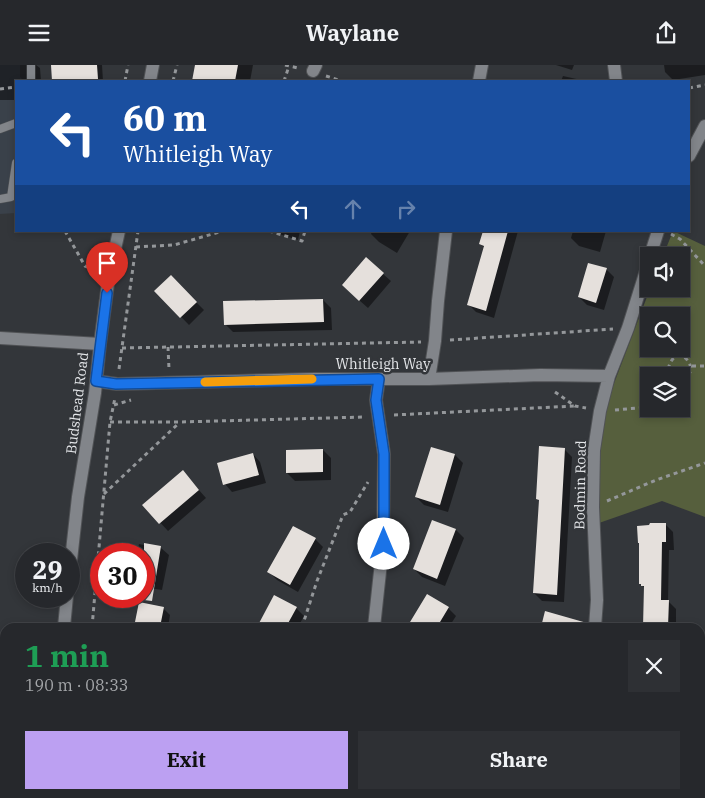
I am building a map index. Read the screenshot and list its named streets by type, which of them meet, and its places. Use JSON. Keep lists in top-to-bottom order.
{
  "streets": {
    "street": ["Whitleigh Way", "Budshead Road", "Bodmin Road"]
  },
  "crossings": [
    ["Whitleigh Way", "Budshead Road"],
    ["Whitleigh Way", "Bodmin Road"]
  ],
  "page": {
    "header": "Waylane",
    "turn": ["60 m", "Whitleigh Way"],
    "speed": "29 km/h",
    "limit": "30",
    "heading": ["1 min", "190 m · 08:33"],
    "buttons": ["Exit", "Share"]
  }
}
